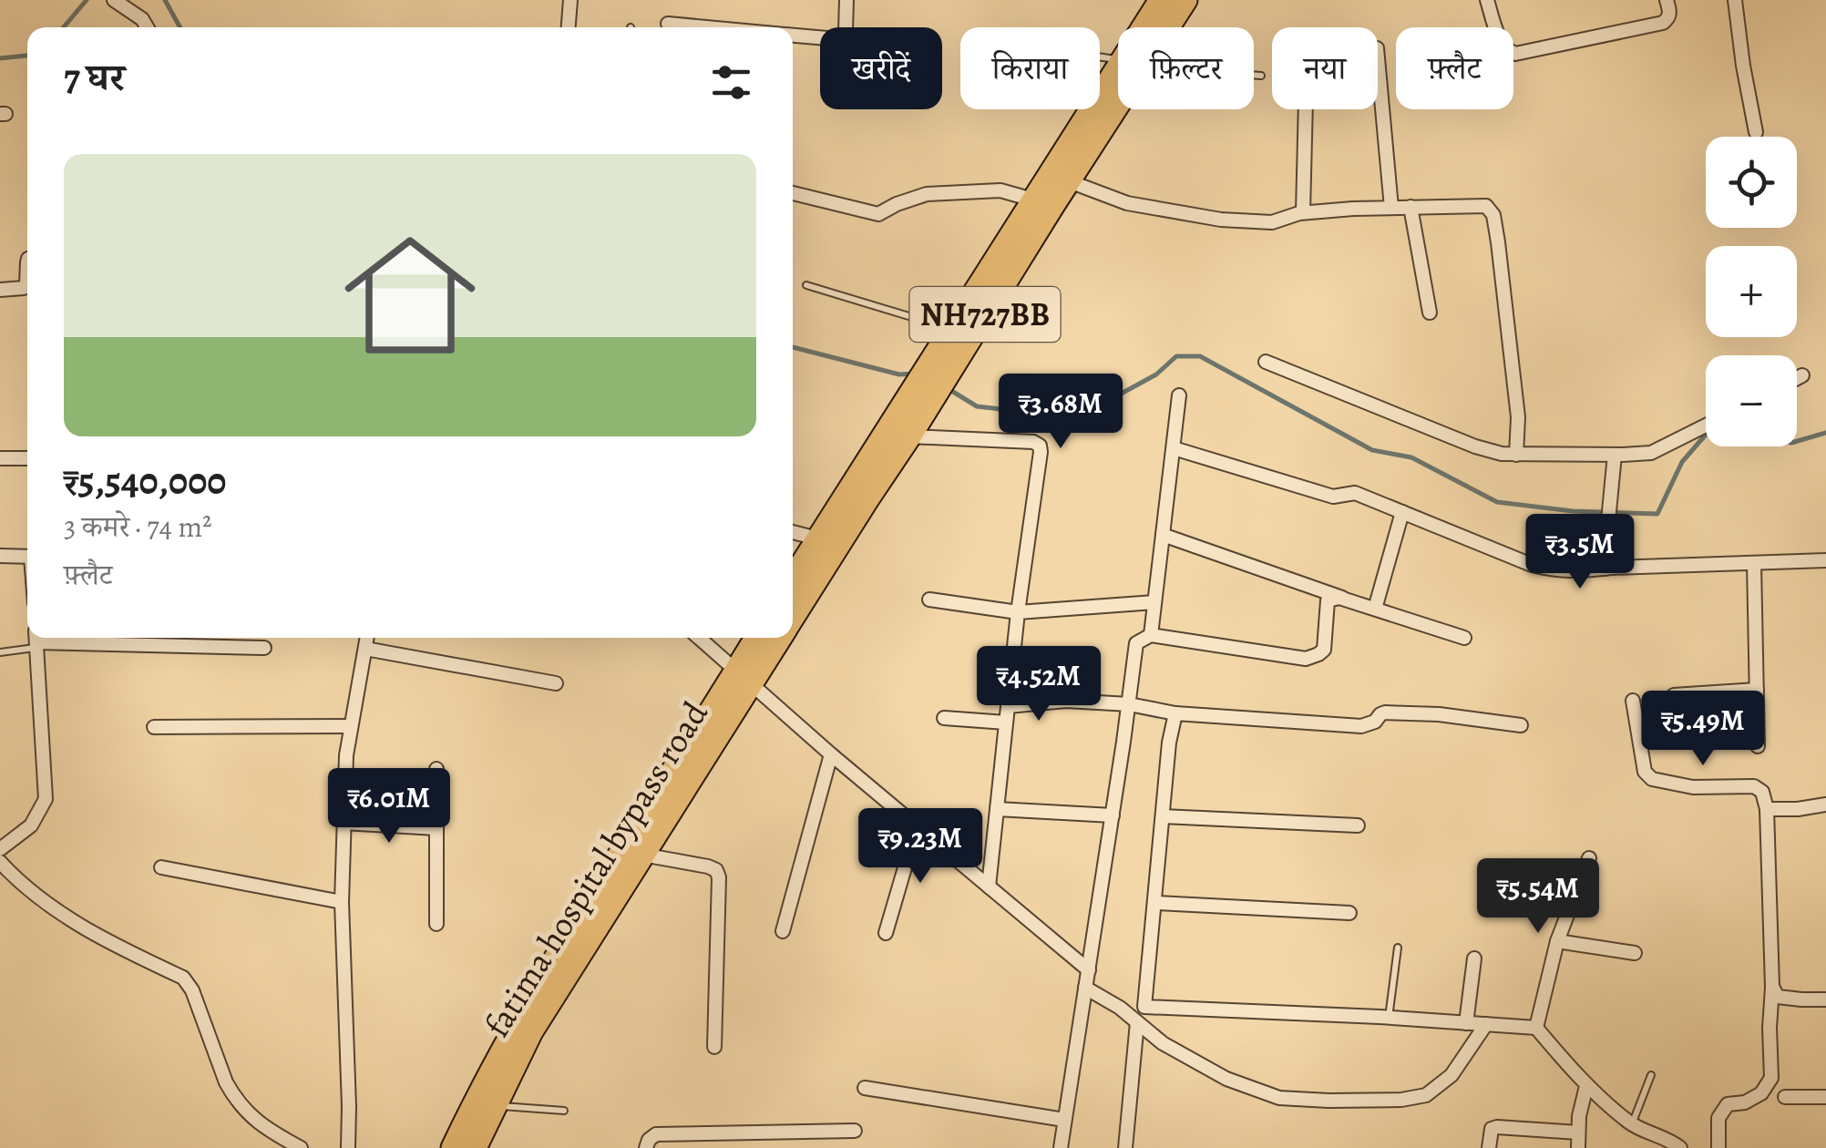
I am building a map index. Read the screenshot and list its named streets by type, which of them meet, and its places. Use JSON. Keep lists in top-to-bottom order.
{
  "streets": {
    "highway": ["NH727BB", "fatima hospital bypass road"]
  },
  "page": {
    "chip": [
      "खरीदें",
      "किराया",
      "फ़िल्टर",
      "नया",
      "फ़्लैट"
    ],
    "heading": "7 घर",
    "map_buttons": ["+", "−"],
    "list": [
      {
        "name": "₹5,540,000",
        "note": "3 कमरे · 74 m² · फ़्लैट"
      }
    ],
    "price": [
      "₹3.68M",
      "₹3.5M",
      "₹4.52M",
      "₹5.49M",
      "₹6.01M",
      "₹9.23M",
      "₹5.54M"
    ]
  }
}
